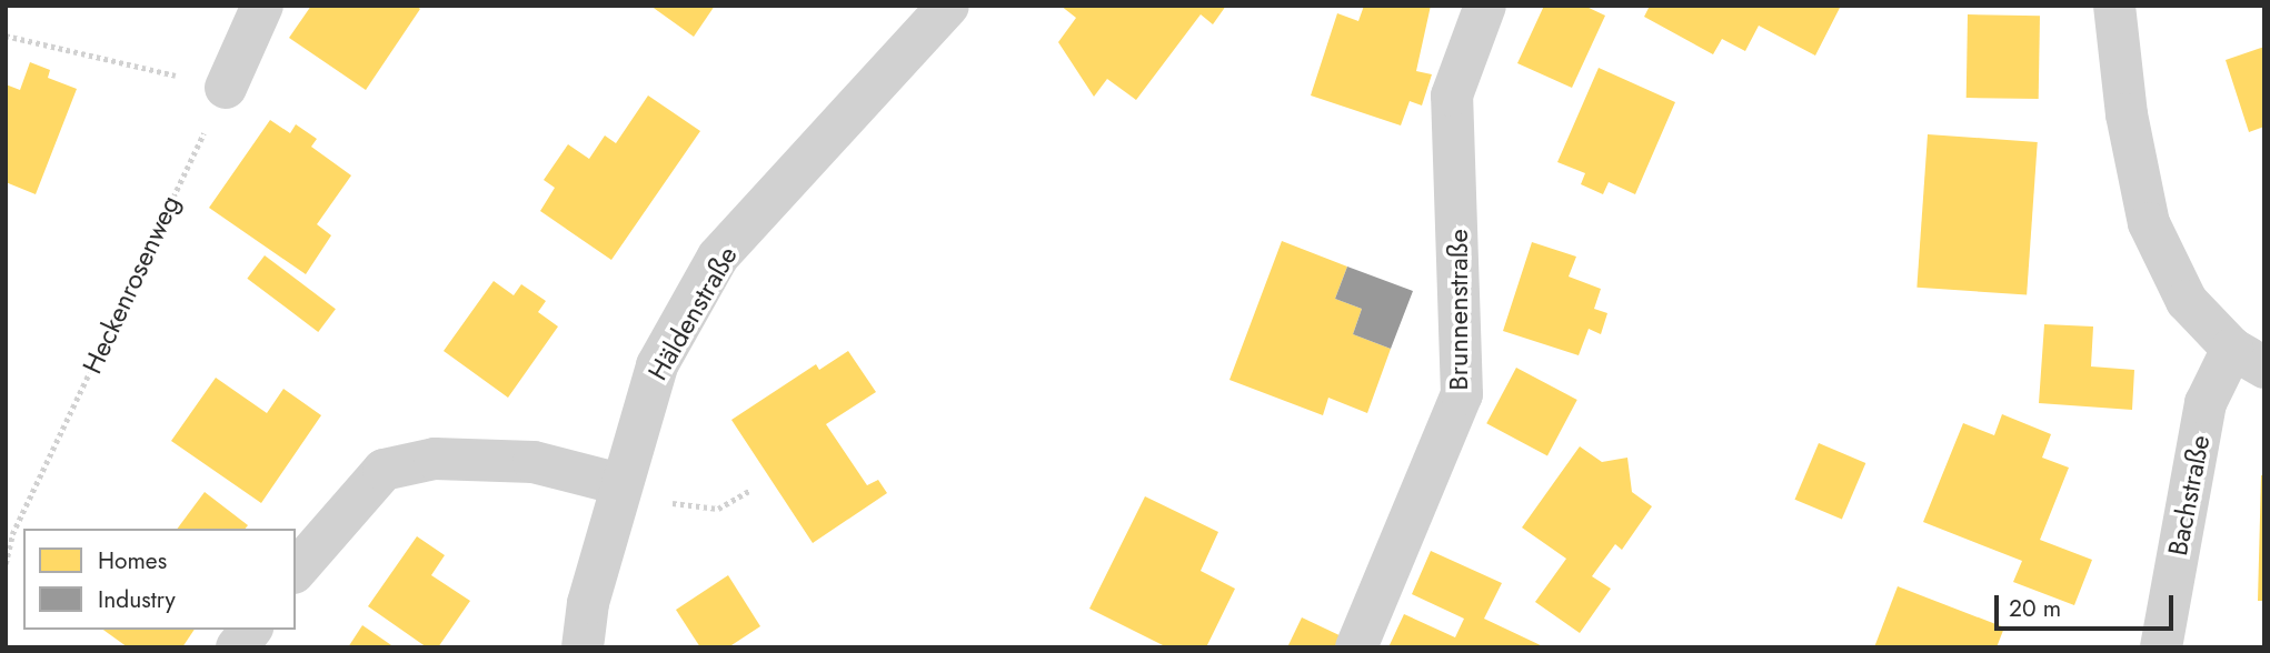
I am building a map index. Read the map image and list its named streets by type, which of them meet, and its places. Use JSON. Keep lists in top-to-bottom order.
{
  "streets": {
    "street": ["Brunnenstraße", "Häldenstraße", "Bachstraße"],
    "path": ["Heckenrosenweg"]
  },
  "legend": ["Homes", "Industry"],
  "scale_bar": "20 m"
}
